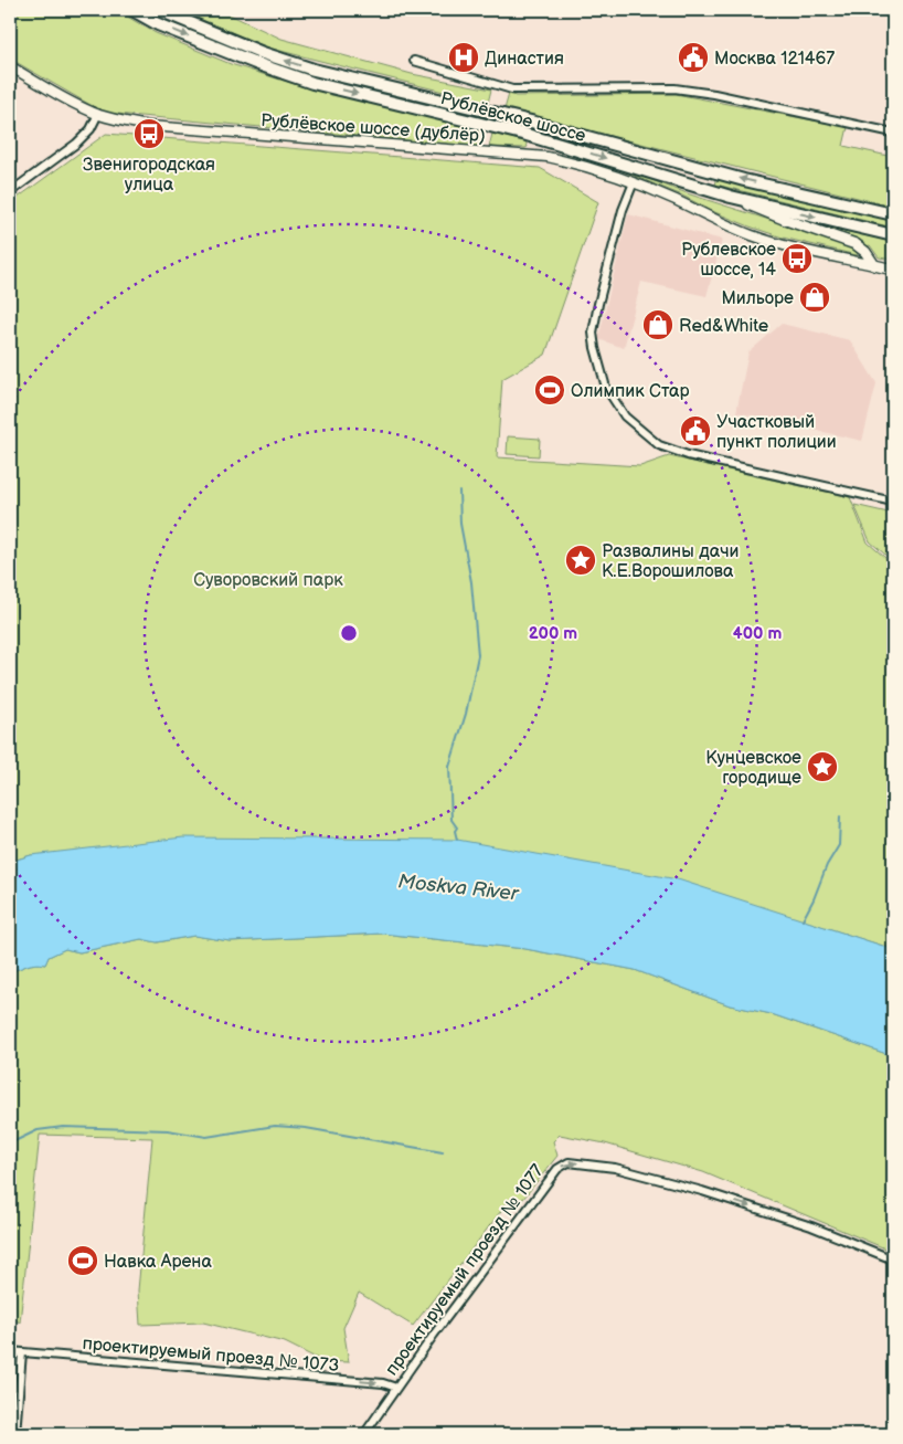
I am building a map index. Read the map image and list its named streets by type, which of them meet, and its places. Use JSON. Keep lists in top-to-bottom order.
{
  "streets": {
    "main road": ["Рублёвское шоссе", "Рублёвское шоссе (дублёр)"],
    "street": ["проектируемый проезд № 1077", "проектируемый проезд № 1073"]
  },
  "crossings": [
    ["проектируемый проезд № 1077", "проектируемый проезд № 1073"]
  ],
  "one_way": ["проектируемый проезд № 1077", "проектируемый проезд № 1073"],
  "water": ["Moskva River"],
  "parks": ["Суворовский парк"],
  "places": {
    "hospital": ["Династия"],
    "public building": ["Москва 121467", "Участковый пункт полиции"],
    "bus stop": ["Звенигородская улица", "Рублевское шоссе, 14"],
    "shop": ["Мильоре", "Red&White"],
    "sports": ["Олимпик Стар", "Навка Арена"],
    "place": ["Развалины дачи К.Е.Ворошилова", "Кунцевское городище"]
  },
  "rings": ["200 m", "400 m"]
}
